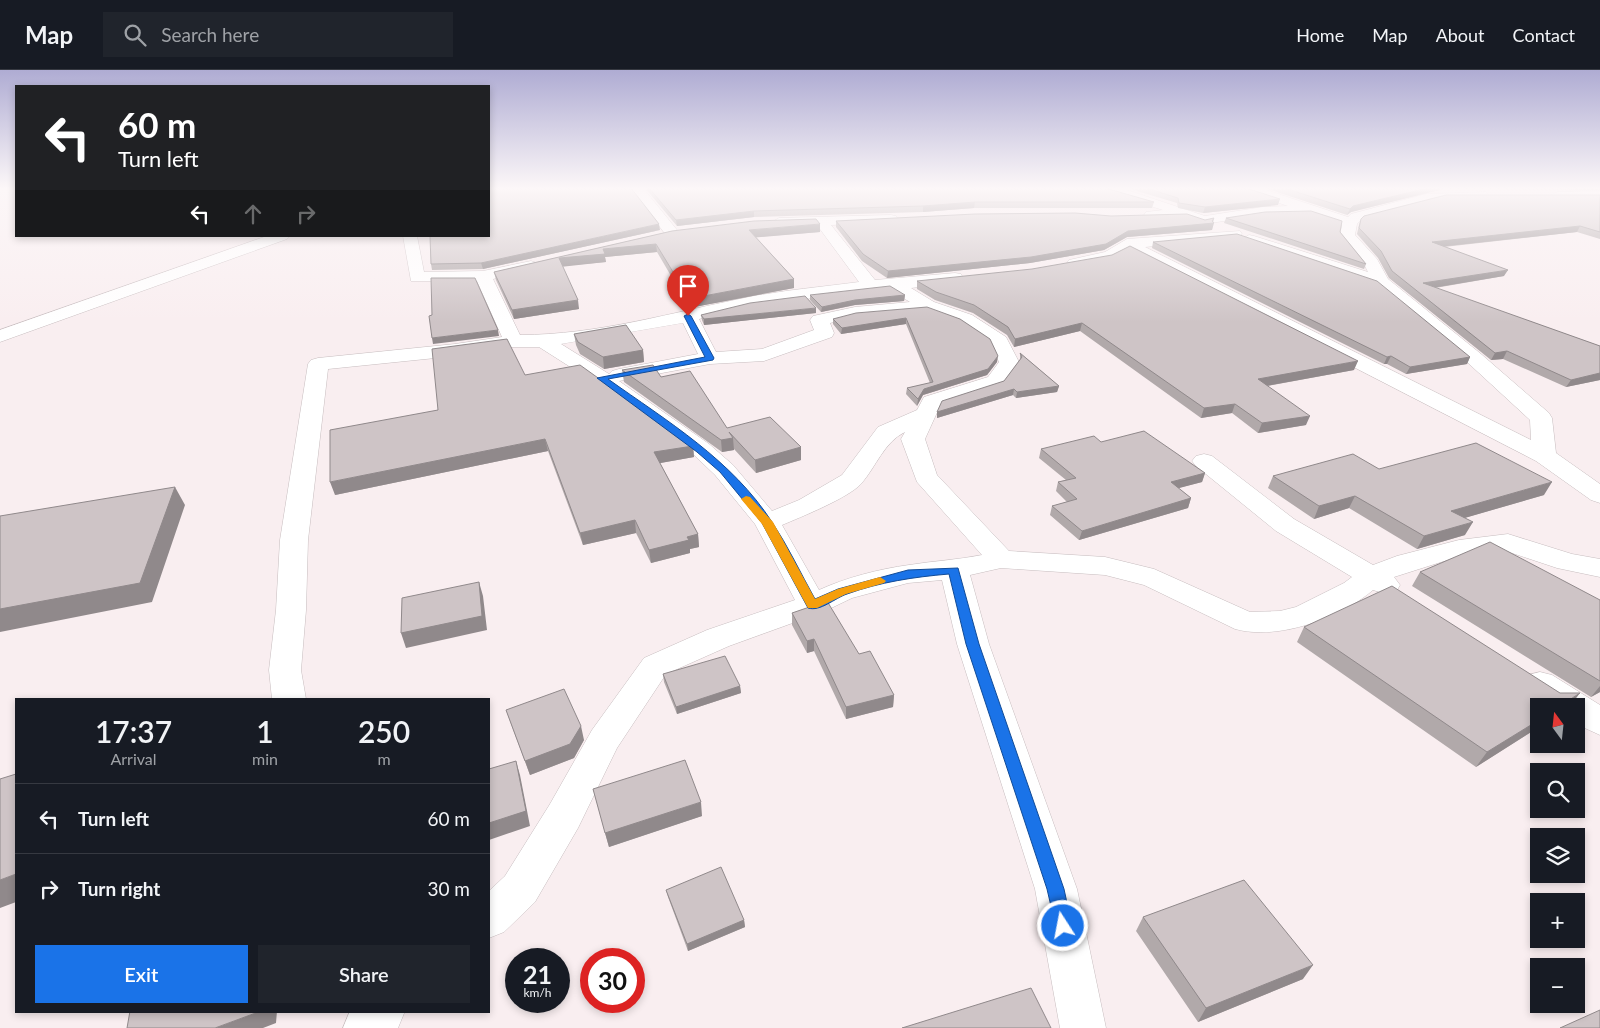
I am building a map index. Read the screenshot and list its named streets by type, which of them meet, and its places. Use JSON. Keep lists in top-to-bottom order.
{
  "north": "top",
  "page": {
    "header": "Map",
    "search": "Search here",
    "nav": [
      "Home",
      "Map",
      "About",
      "Contact"
    ],
    "turn": ["60 m", "Turn left"],
    "map_buttons": ["+", "−"],
    "eta": [
      "17:37",
      "Arrival",
      "1",
      "min",
      "250",
      "m"
    ],
    "list": [
      {
        "name": "Turn left",
        "value": "60 m"
      },
      {
        "name": "Turn right",
        "value": "30 m"
      }
    ],
    "buttons": ["Exit", "Share"],
    "speed": "21 km/h",
    "limit": "30"
  }
}
